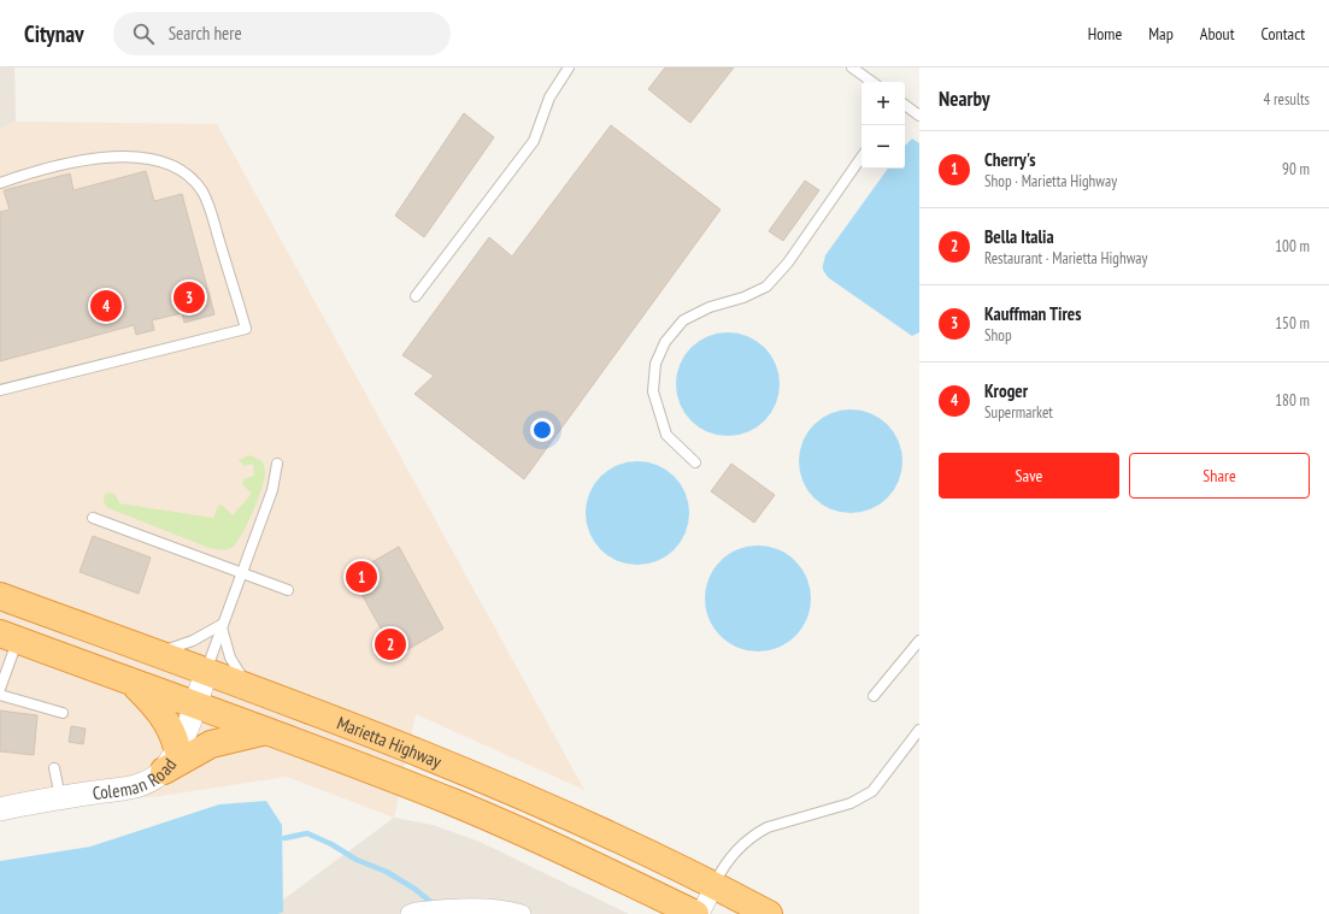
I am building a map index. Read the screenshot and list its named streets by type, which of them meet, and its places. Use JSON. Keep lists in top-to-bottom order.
{
  "streets": {
    "highway": ["Marietta Highway"],
    "street": ["Coleman Road"]
  },
  "crossings": [
    ["Marietta Highway", "Coleman Road"]
  ],
  "page": {
    "header": "Citynav",
    "search": "Search here",
    "nav": [
      "Home",
      "Map",
      "About",
      "Contact"
    ],
    "heading": ["Nearby", "4 results"],
    "map_buttons": ["+", "−"],
    "list": [
      {
        "mark": "1",
        "name": "Cherry's",
        "note": "Shop · Marietta Highway",
        "value": "90 m"
      },
      {
        "mark": "2",
        "name": "Bella Italia",
        "note": "Restaurant · Marietta Highway",
        "value": "100 m"
      },
      {
        "mark": "3",
        "name": "Kauffman Tires",
        "note": "Shop",
        "value": "150 m"
      },
      {
        "mark": "4",
        "name": "Kroger",
        "note": "Supermarket",
        "value": "180 m"
      }
    ],
    "pins": [
      "3",
      "4",
      "1",
      "2"
    ],
    "buttons": ["Save", "Share"]
  }
}
